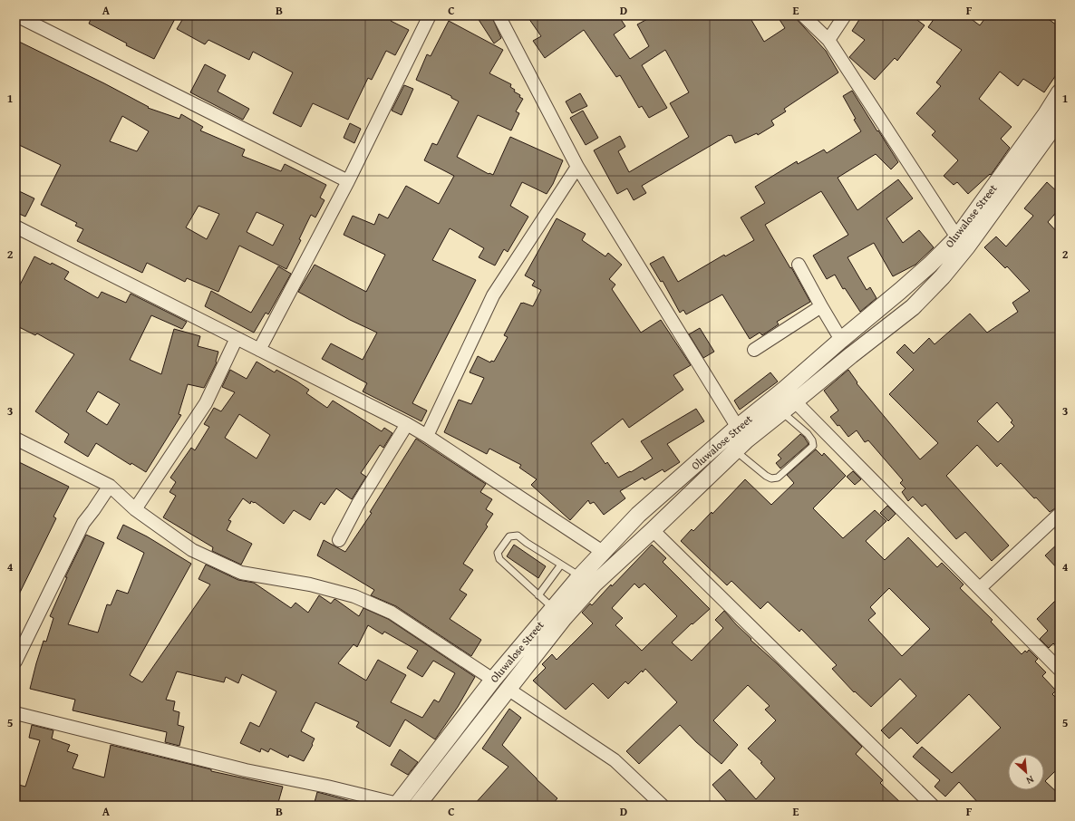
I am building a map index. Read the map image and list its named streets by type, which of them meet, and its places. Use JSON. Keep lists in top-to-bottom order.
{
  "streets": {
    "street": ["Oluwalose Street"]
  },
  "north": "bottom right",
  "grid": {
    "columns": [
      "A",
      "B",
      "C",
      "D",
      "E",
      "F"
    ],
    "rows": [
      "1",
      "2",
      "3",
      "4",
      "5"
    ]
  }
}
